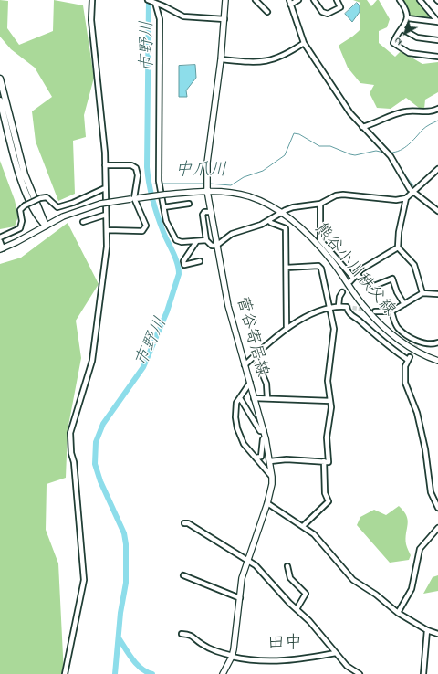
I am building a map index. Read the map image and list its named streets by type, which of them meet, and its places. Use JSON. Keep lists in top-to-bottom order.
{
  "streets": {
    "main road": ["熊谷小川秩父線", "菅谷寄居線"]
  },
  "crossings": [
    ["熊谷小川秩父線", "菅谷寄居線"]
  ],
  "districts": ["田中"],
  "water": ["市野川", "中爪川"],
  "north": "bottom left"
}
